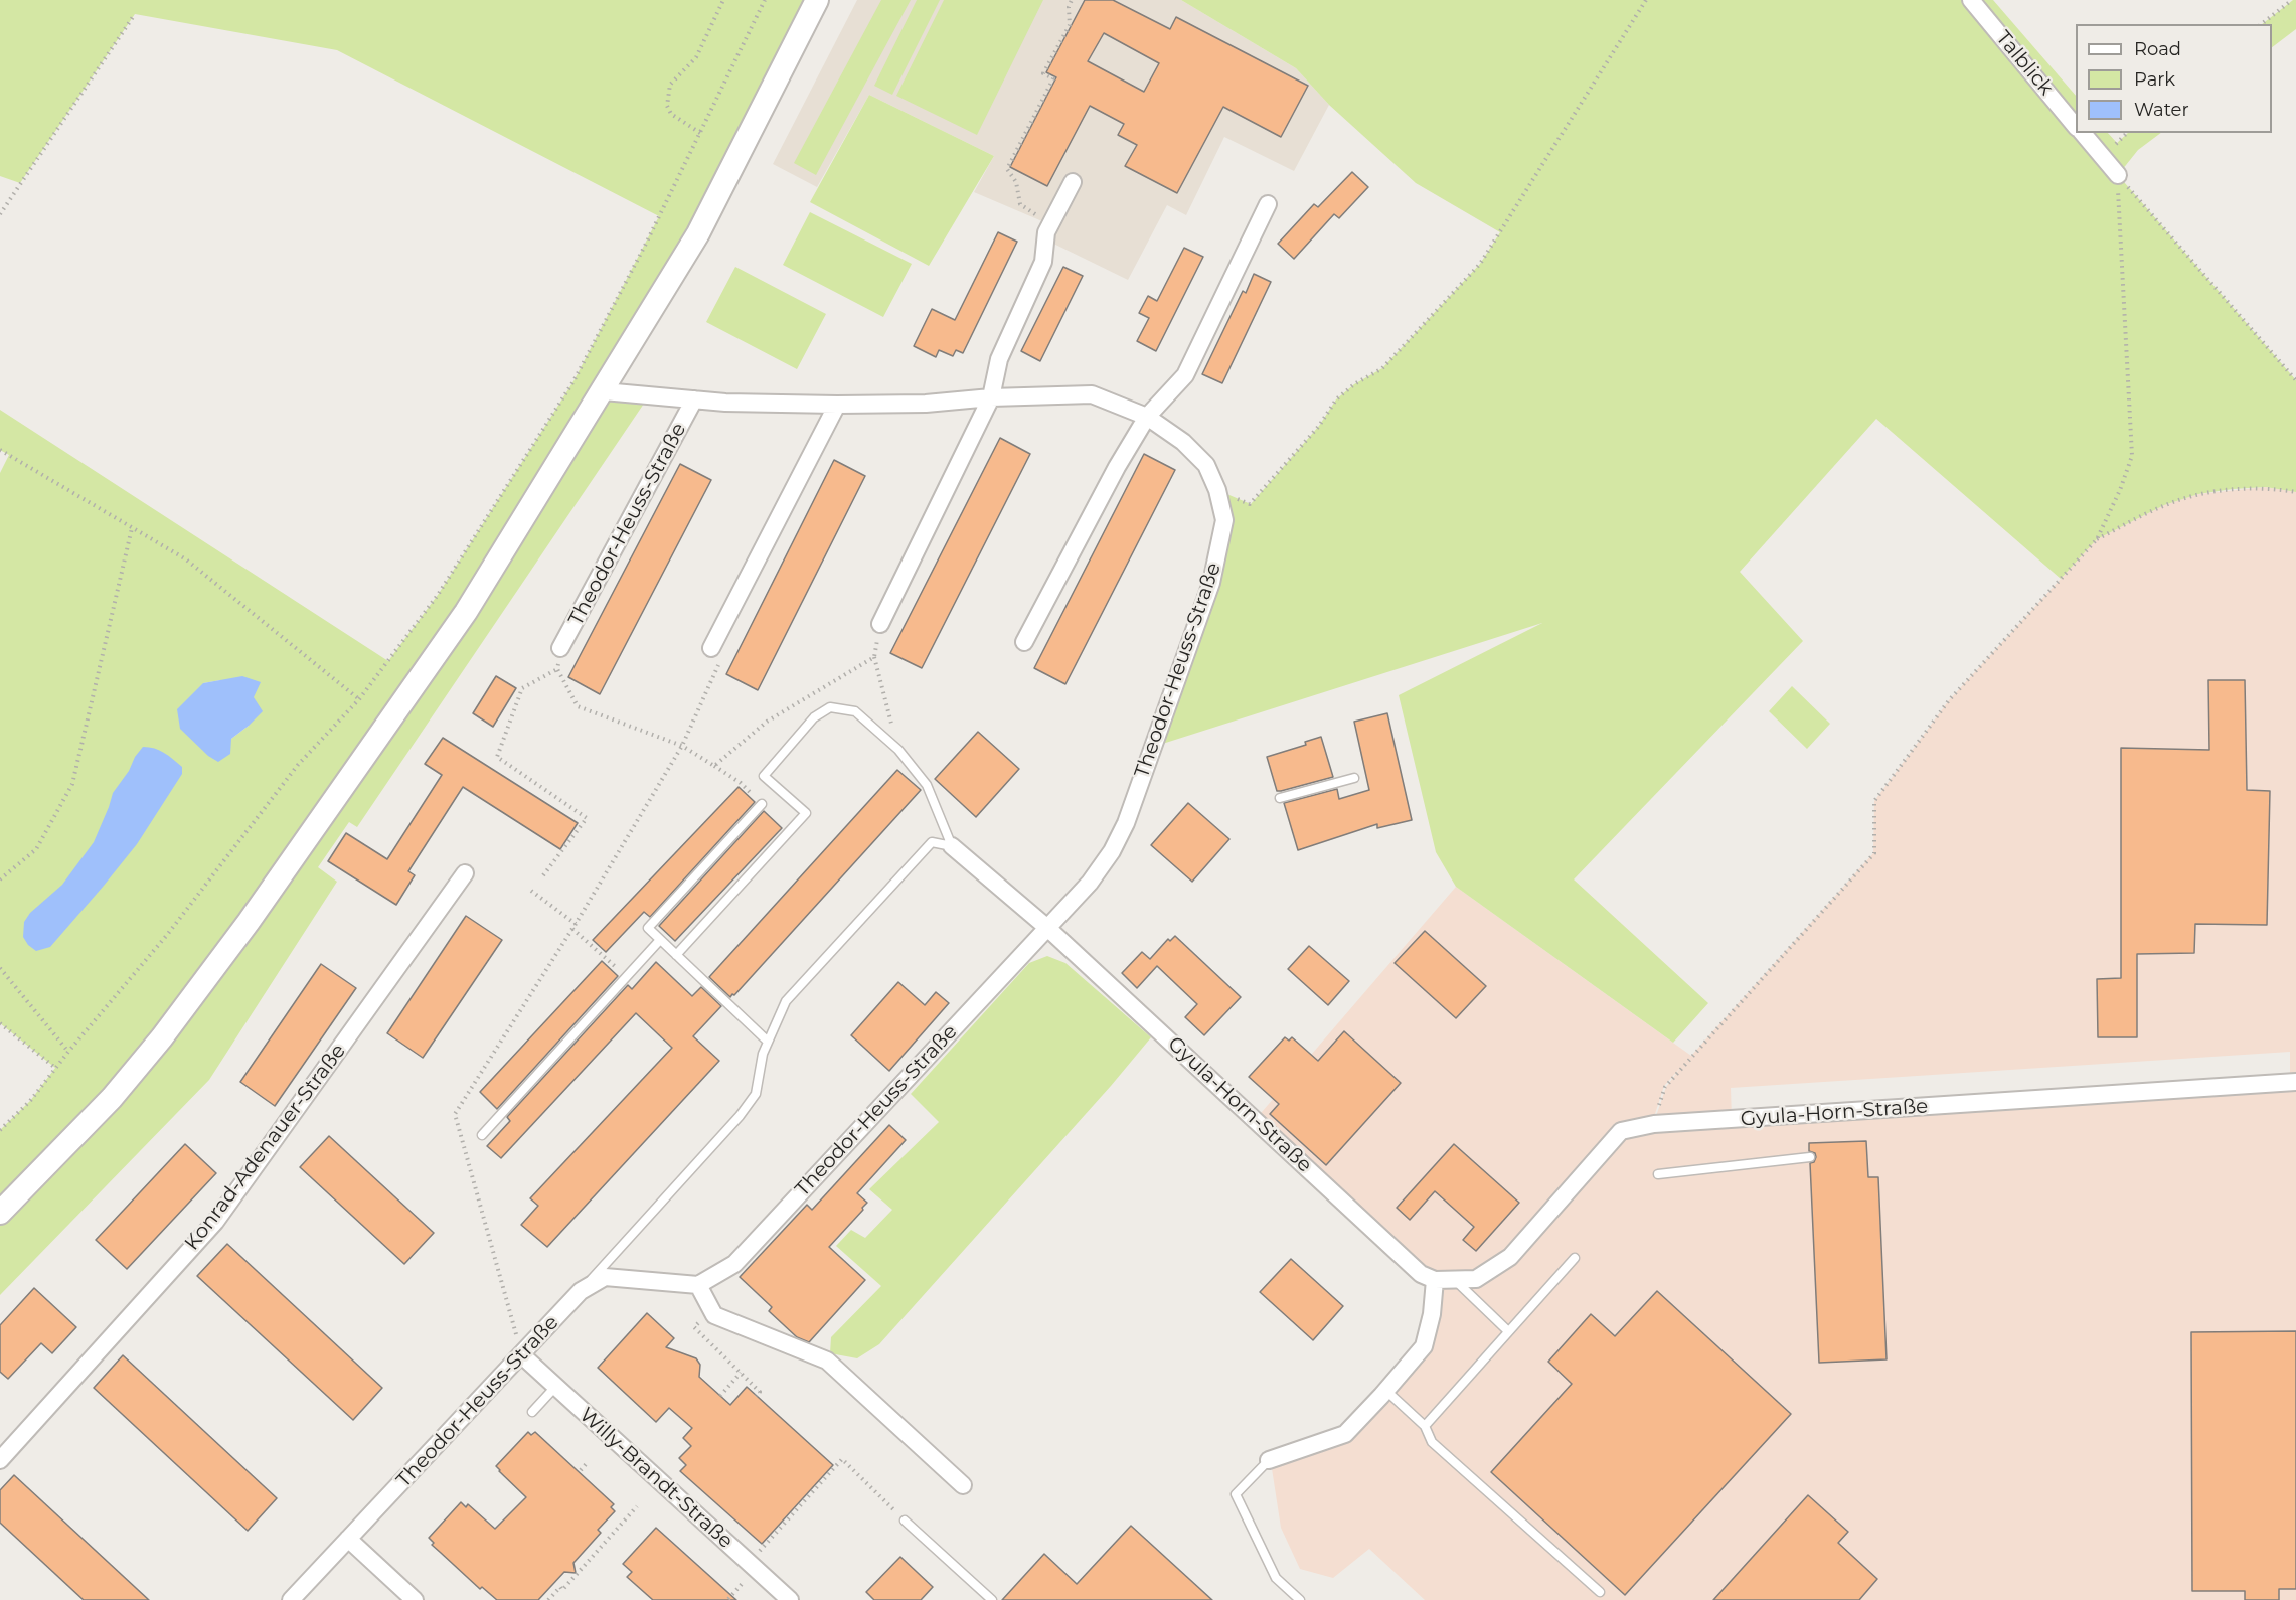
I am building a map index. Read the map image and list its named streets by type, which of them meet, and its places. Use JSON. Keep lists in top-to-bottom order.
{
  "streets": {
    "street": [
      "Talblick",
      "Theodor-Heuss-Straße",
      "Gyula-Horn-Straße",
      "Konrad-Adenauer-Straße",
      "Willy-Brandt-Straße"
    ]
  },
  "crossings": [
    ["Theodor-Heuss-Straße", "Gyula-Horn-Straße"],
    ["Theodor-Heuss-Straße", "Willy-Brandt-Straße"]
  ],
  "legend": ["Road", "Park", "Water"]
}
